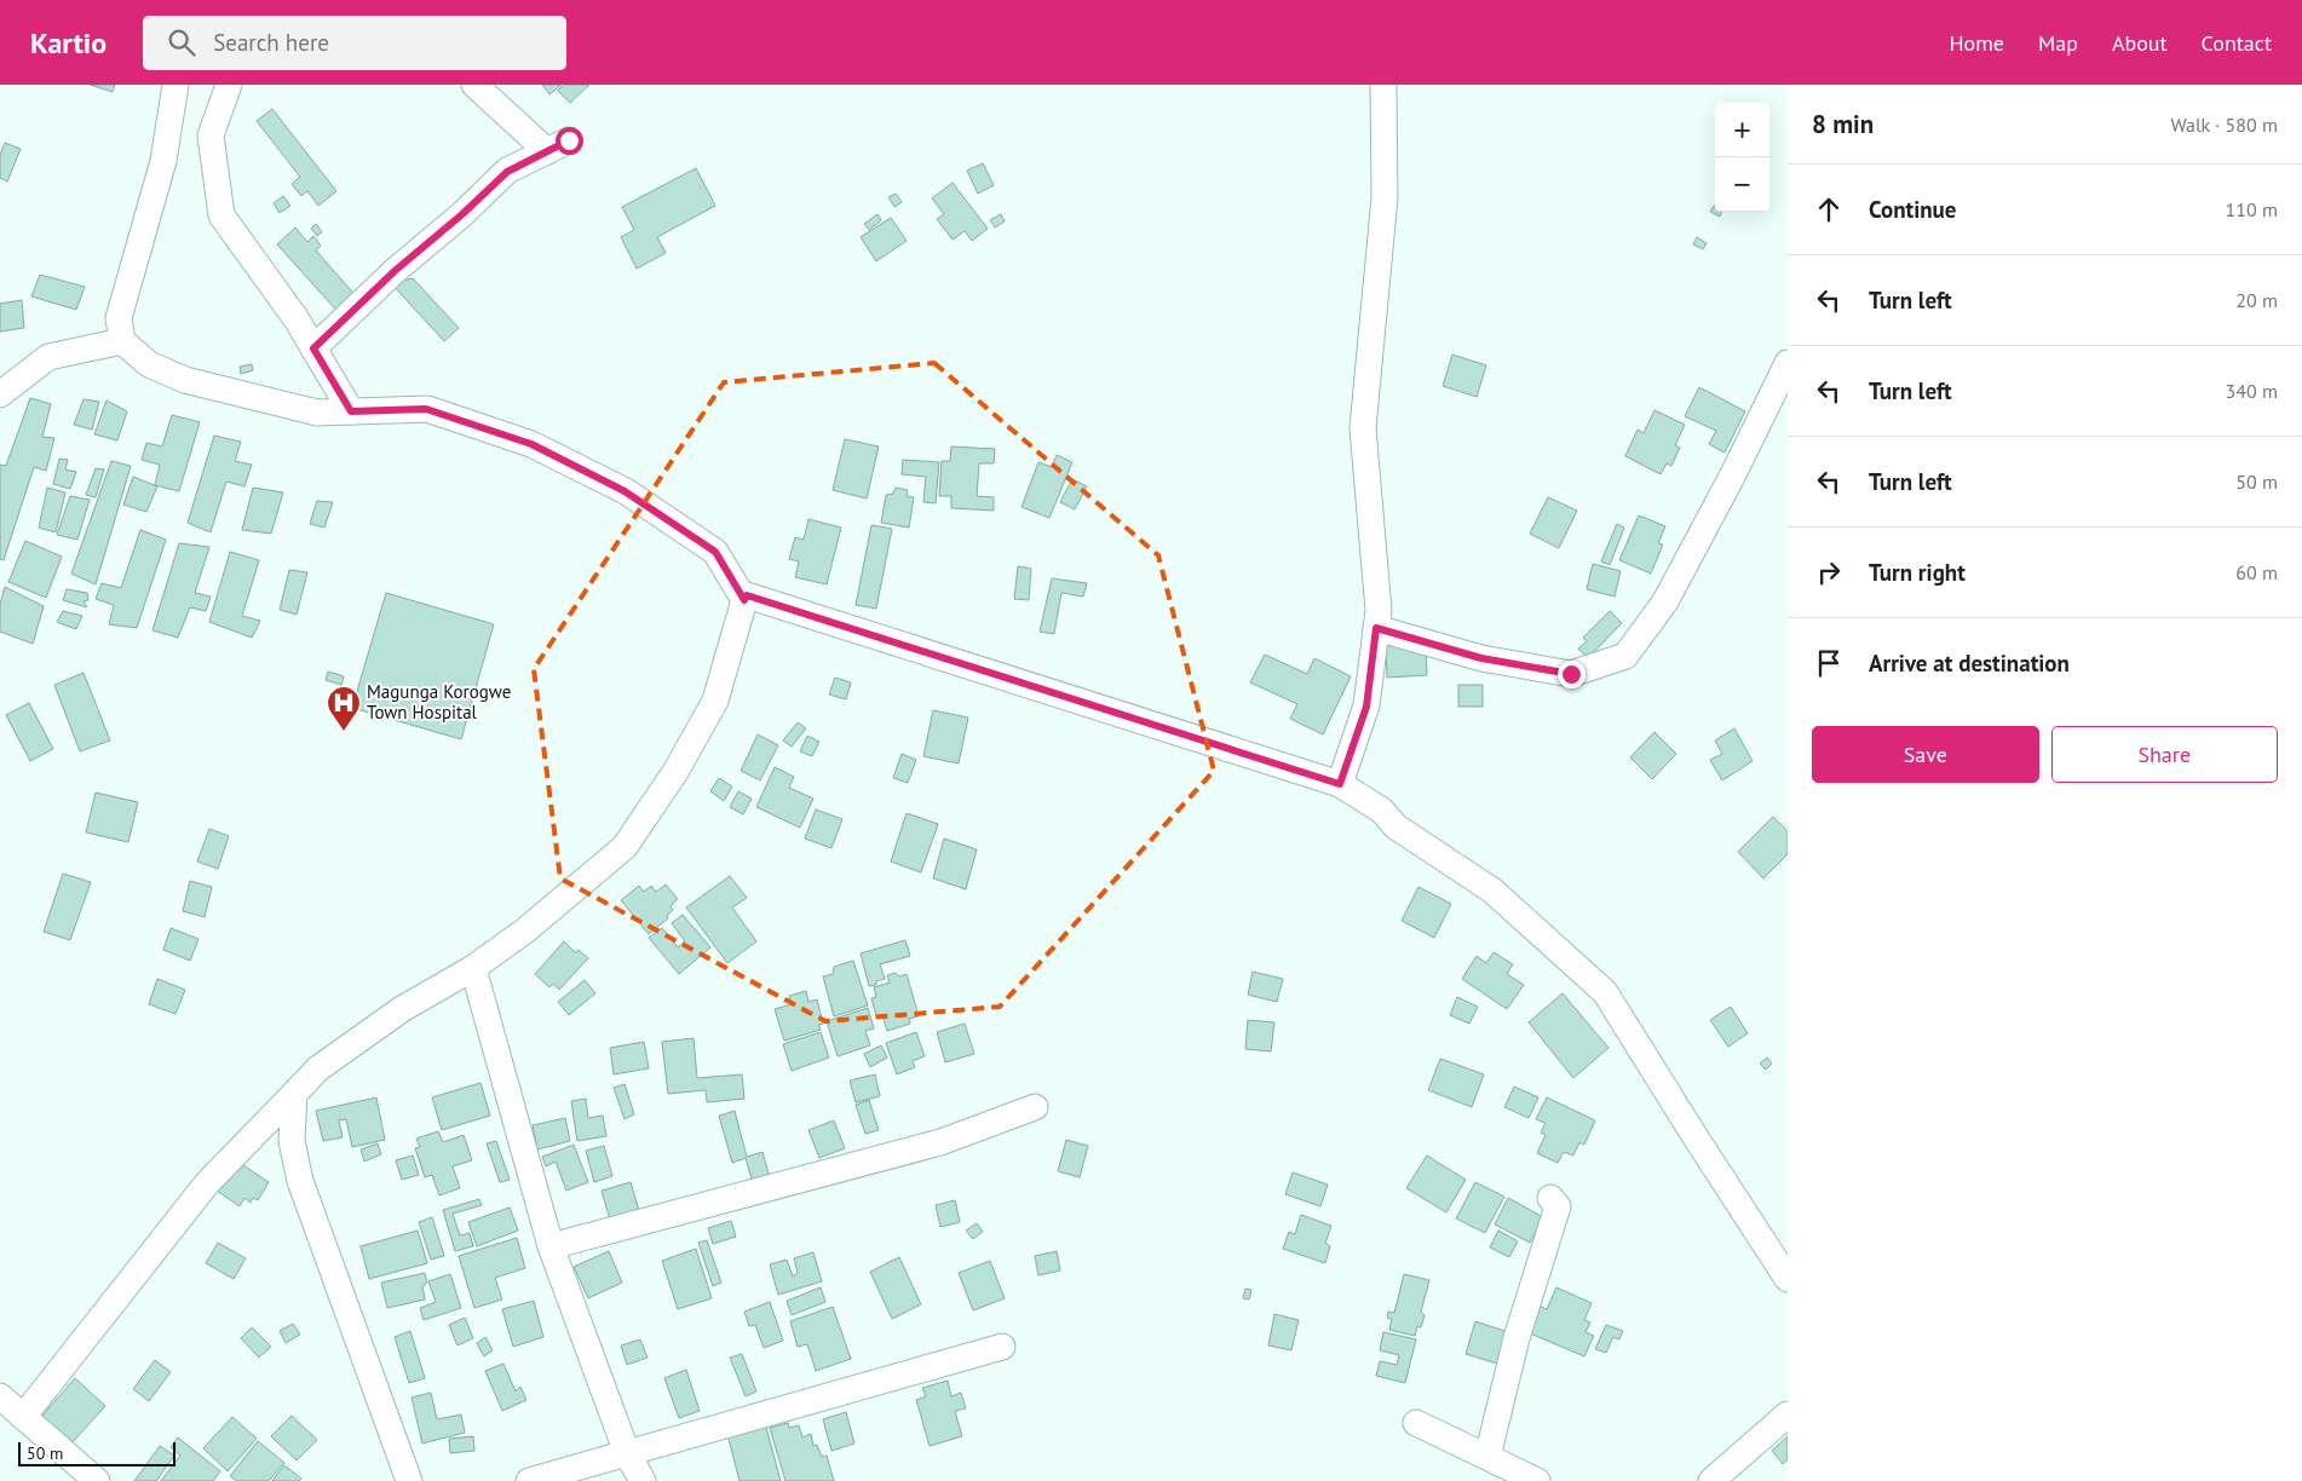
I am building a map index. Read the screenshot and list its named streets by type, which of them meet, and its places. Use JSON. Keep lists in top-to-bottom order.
{
  "places": {
    "hospital": ["Magunga Korogwe Town Hospital"]
  },
  "scale_bar": "50 m",
  "page": {
    "header": "Kartio",
    "search": "Search here",
    "nav": [
      "Home",
      "Map",
      "About",
      "Contact"
    ],
    "heading": ["8 min", "Walk · 580 m"],
    "map_buttons": ["+", "−"],
    "list": [
      ["Continue", "110 m"],
      ["Turn left", "20 m"],
      ["Turn left", "340 m"],
      ["Turn left", "50 m"],
      ["Turn right", "60 m"],
      "Arrive at destination"
    ],
    "buttons": ["Save", "Share"],
    "scale": "50 m"
  }
}
